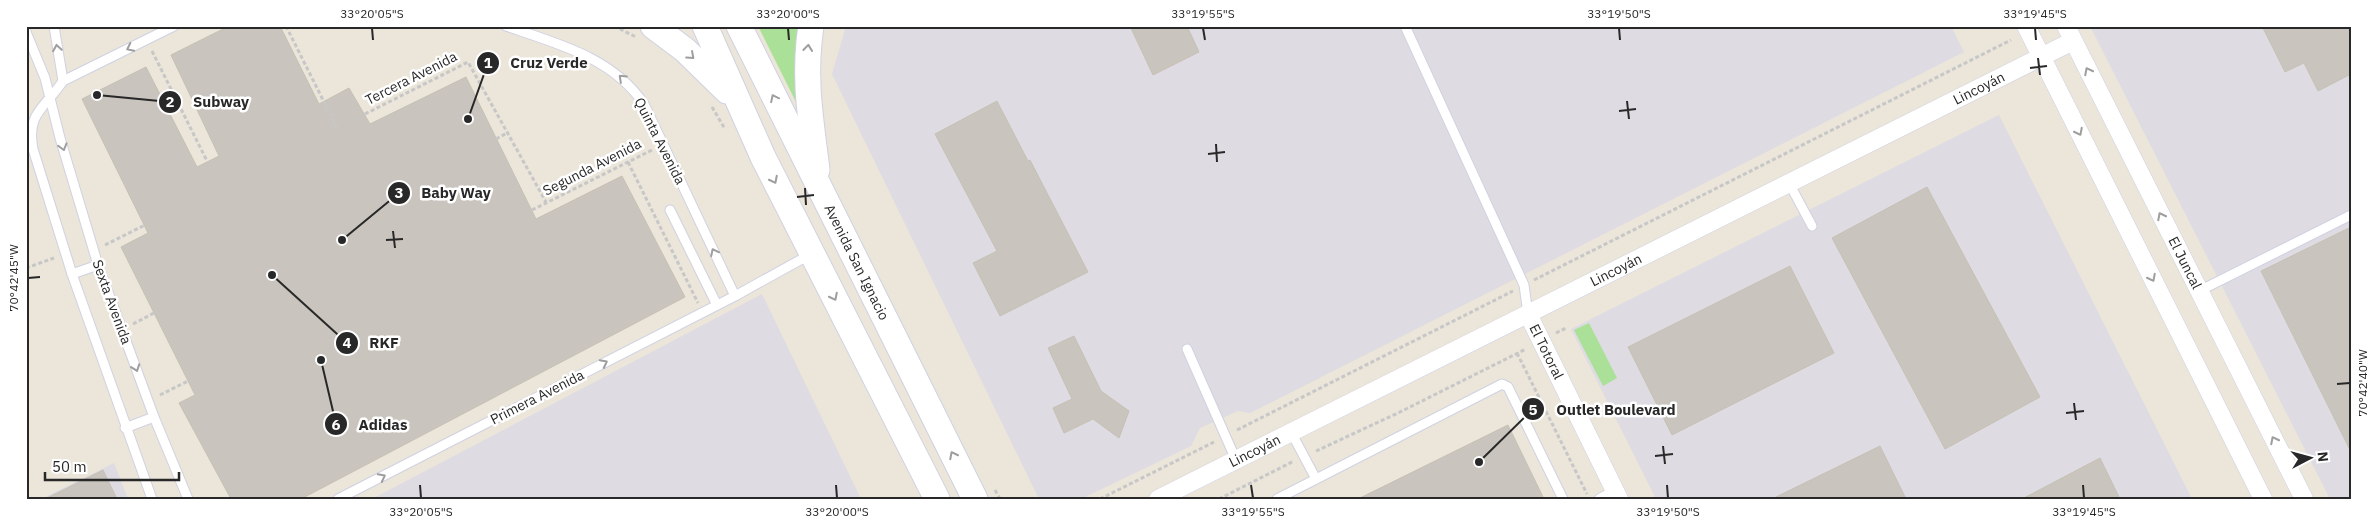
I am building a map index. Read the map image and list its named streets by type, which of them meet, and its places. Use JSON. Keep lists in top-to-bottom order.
{
  "streets": {
    "main road": ["Avenida San Ignacio"],
    "street": ["Lincoyán", "El Juncal", "El Totoral"],
    "lane": ["Quinta Avenida", "Sexta Avenida", "Primera Avenida"],
    "path": ["Tercera Avenida", "Segunda Avenida"]
  },
  "crossings": [
    ["Lincoyán", "El Juncal"],
    ["Lincoyán", "El Totoral"],
    ["Quinta Avenida", "Segunda Avenida"],
    ["Quinta Avenida", "Primera Avenida"]
  ],
  "one_way": ["Quinta Avenida", "Primera Avenida"],
  "places": [
    "Subway",
    "Cruz Verde",
    "Baby Way",
    "RKF",
    "Adidas",
    "Outlet Boulevard"
  ],
  "scale_bar": "50 m",
  "north": "right",
  "coordinates": [
    "33°20'05\"S",
    "33°20'00\"S",
    "33°19'55\"S",
    "33°19'50\"S",
    "33°19'45\"S",
    "70°42'45\"W",
    "70°42'40\"W"
  ]
}
